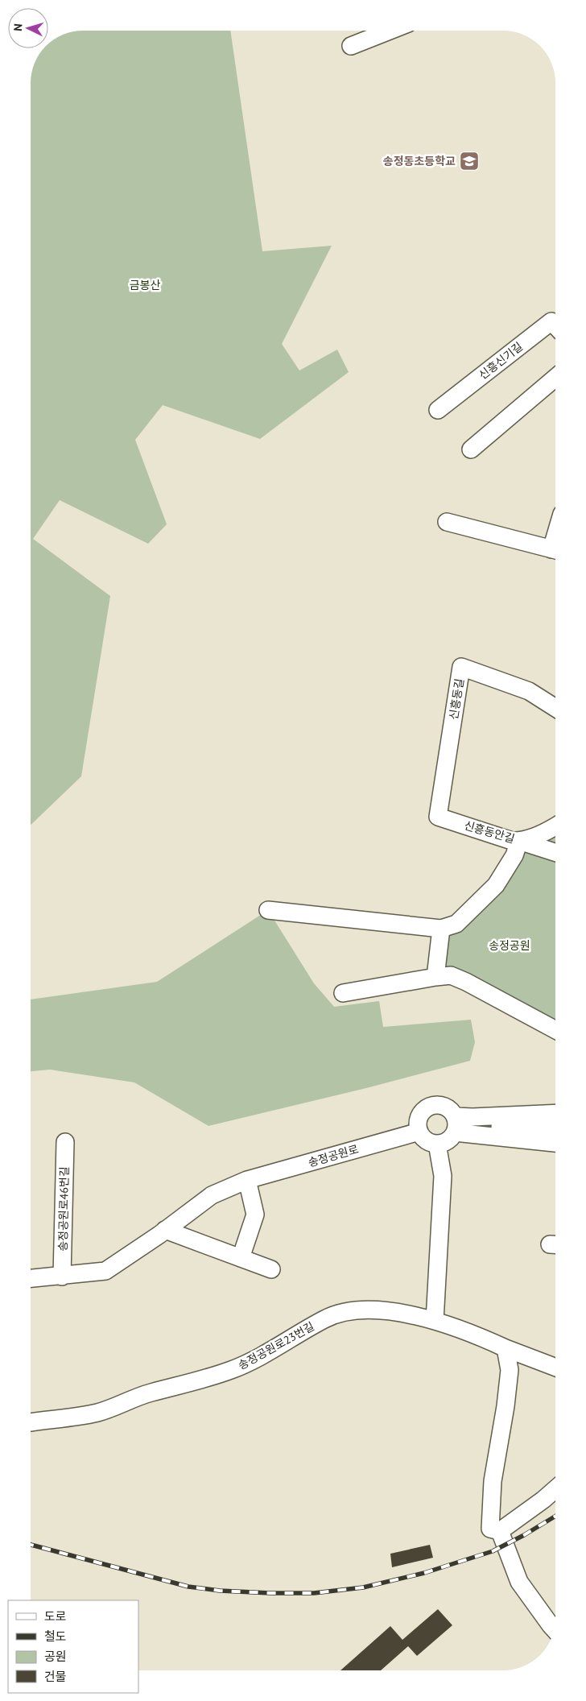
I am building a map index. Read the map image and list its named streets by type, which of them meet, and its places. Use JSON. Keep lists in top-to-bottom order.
{
  "streets": {
    "street": [
      "신흥신기길",
      "신흥동길",
      "신흥동안길",
      "송정공원로",
      "송정공원로46번길",
      "송정공원로23번길"
    ]
  },
  "crossings": [
    ["신흥동길", "신흥동안길"],
    ["송정공원로", "송정공원로46번길"]
  ],
  "parks": ["금봉산", "송정공원"],
  "places": {
    "school or university": ["송정동초등학교"]
  },
  "legend": [
    "도로",
    "철도",
    "공원",
    "건물"
  ],
  "north": "left"
}
